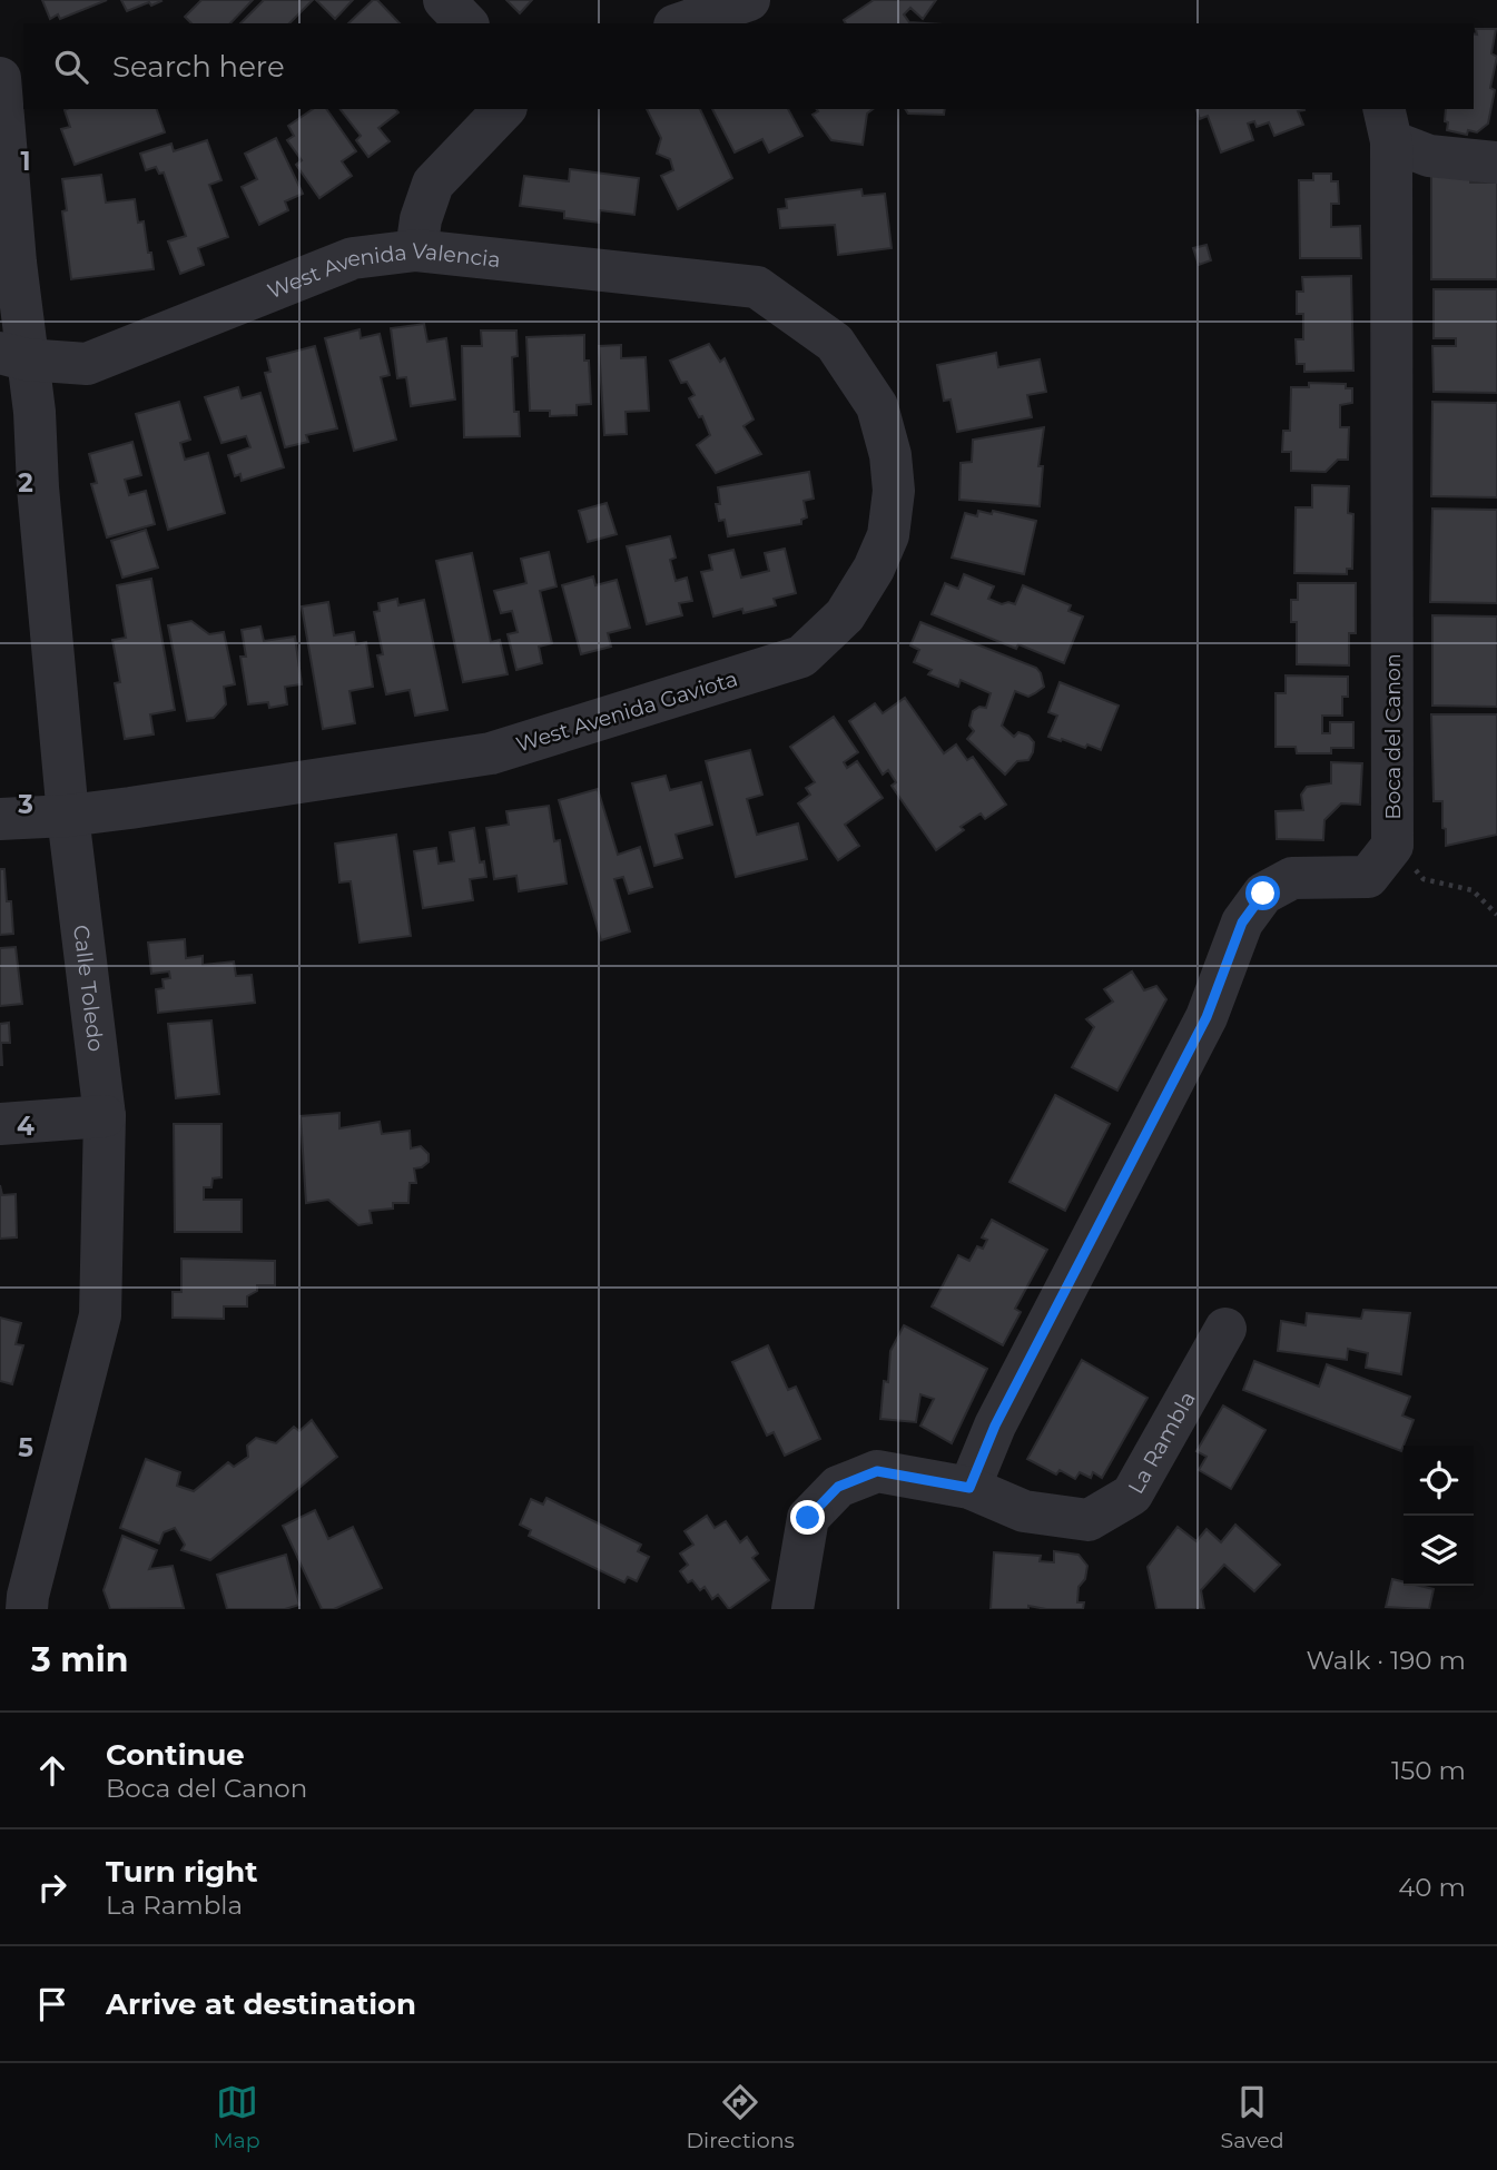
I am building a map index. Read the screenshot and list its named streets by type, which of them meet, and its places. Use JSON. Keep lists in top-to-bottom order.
{
  "streets": {
    "street": [
      "West Avenida Valencia",
      "West Avenida Gaviota",
      "Boca del Canon",
      "Calle Toledo",
      "La Rambla"
    ]
  },
  "crossings": [
    ["West Avenida Valencia", "West Avenida Gaviota"],
    ["West Avenida Valencia", "Calle Toledo"],
    ["West Avenida Gaviota", "Calle Toledo"],
    ["Boca del Canon", "La Rambla"]
  ],
  "page": {
    "search": "Search here",
    "heading": ["3 min", "Walk · 190 m"],
    "list": [
      ["Continue", "Boca del Canon", "150 m"],
      ["Turn right", "La Rambla", "40 m"],
      "Arrive at destination"
    ],
    "nav": ["Map", "Directions", "Saved"]
  },
  "grid": {
    "rows": [
      "1",
      "2",
      "3",
      "4",
      "5"
    ]
  }
}
